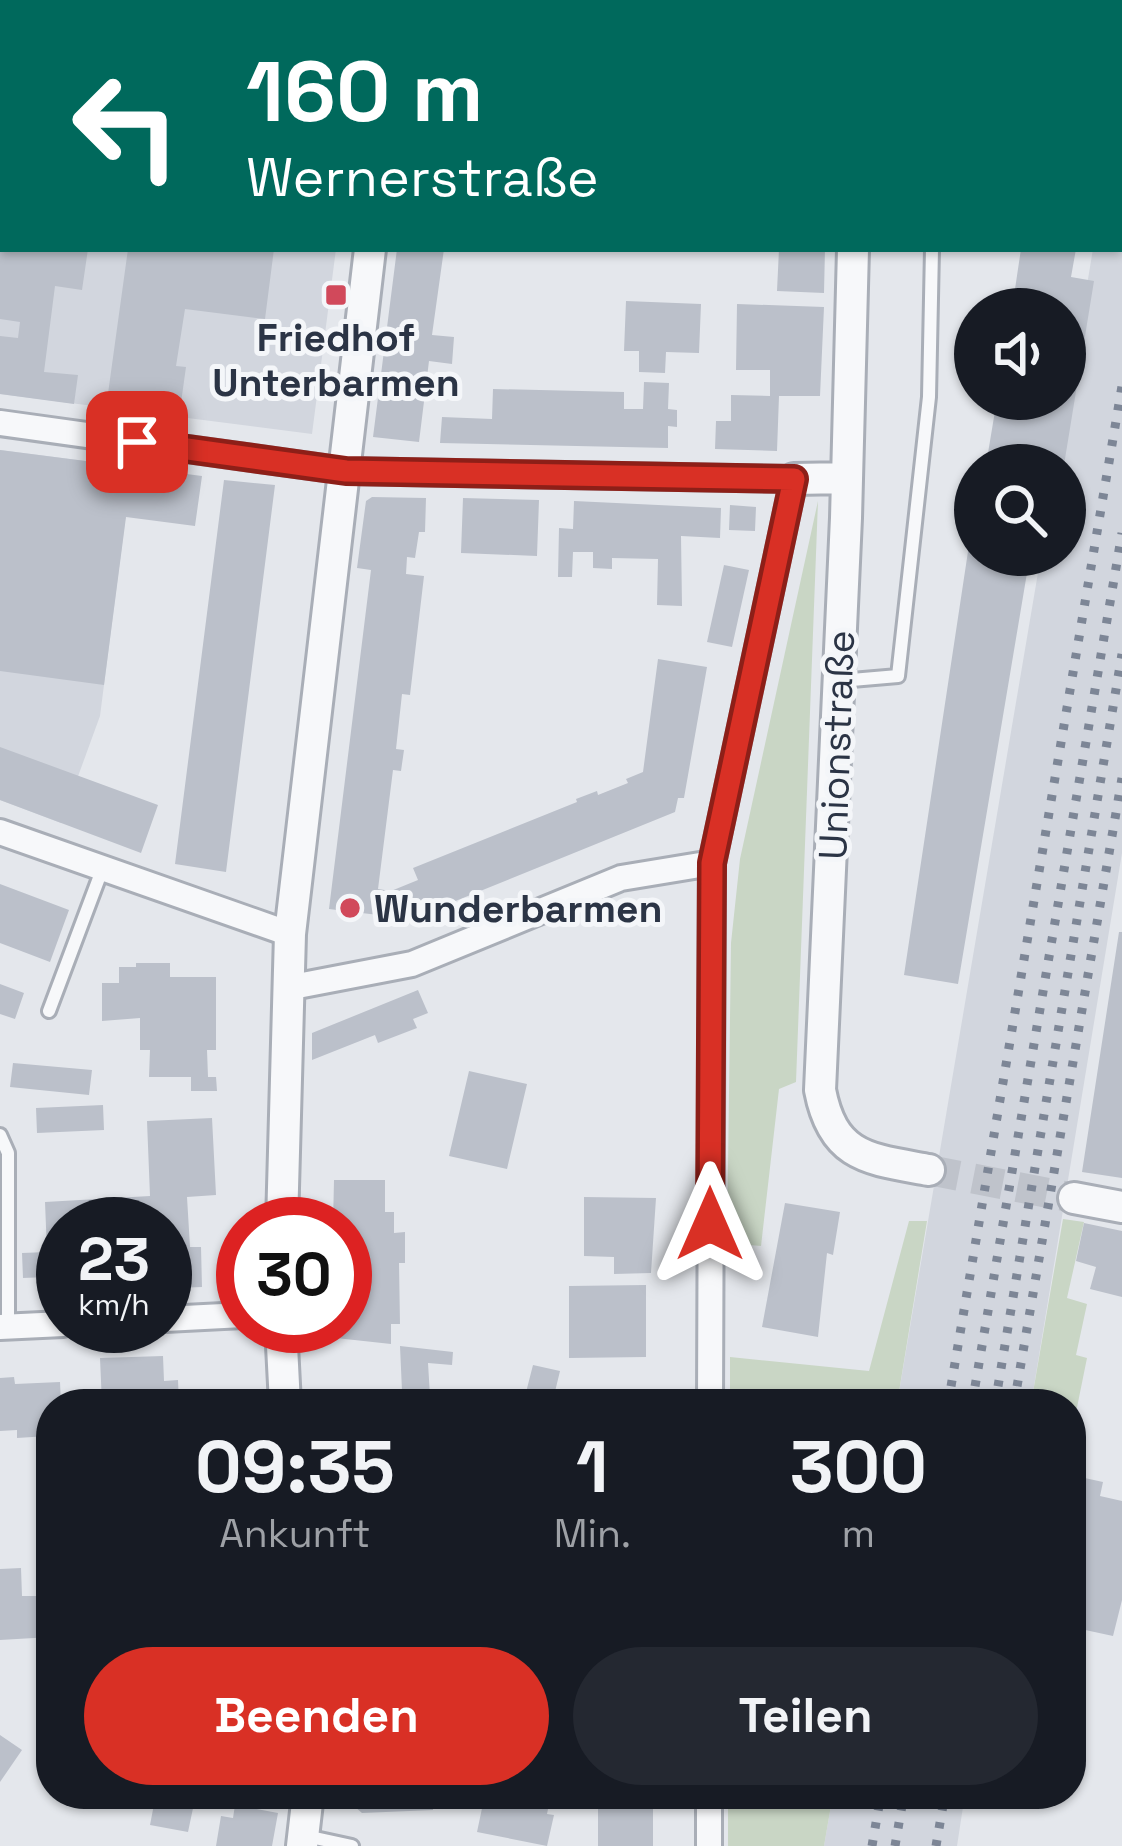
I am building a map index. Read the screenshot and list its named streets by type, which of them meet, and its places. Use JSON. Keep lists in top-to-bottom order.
{
  "streets": {
    "street": ["Unionstraße"]
  },
  "places": {
    "transit": ["Friedhof Unterbarmen"],
    "other": ["Wunderbarmen"]
  },
  "page": {
    "turn": ["160 m", "Wernerstraße"],
    "speed": "23 km/h",
    "limit": "30",
    "eta": [
      "09:35",
      "Ankunft",
      "1",
      "Min.",
      "300",
      "m"
    ],
    "buttons": ["Beenden", "Teilen"]
  }
}
